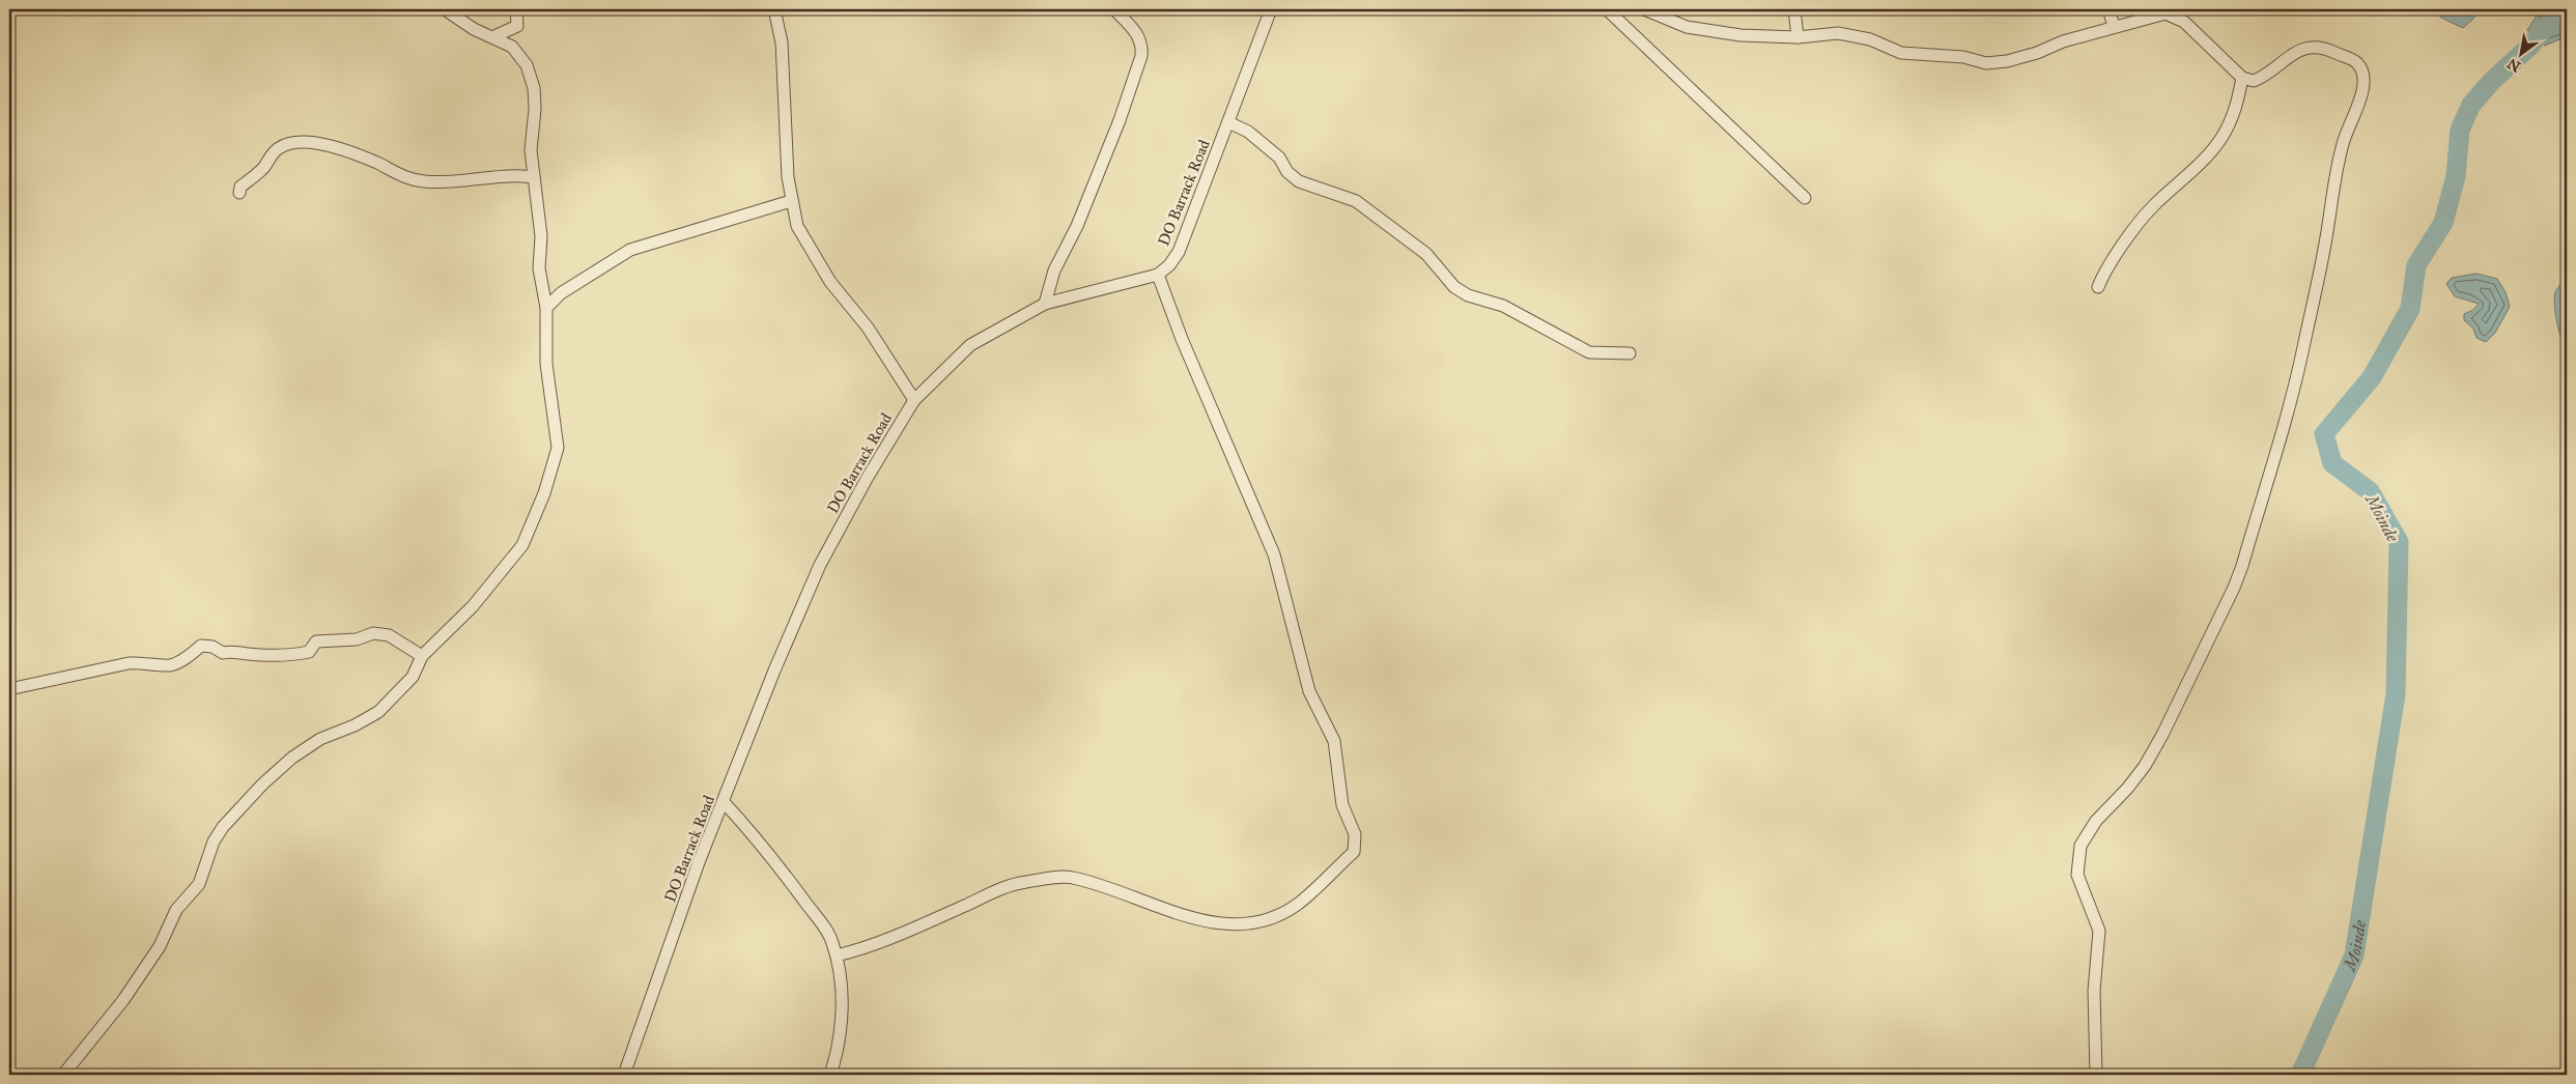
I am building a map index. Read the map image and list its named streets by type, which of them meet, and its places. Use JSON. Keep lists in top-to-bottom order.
{
  "streets": {
    "street": ["DO Barrack Road"]
  },
  "water": ["Moinde"],
  "north": "bottom left"
}
